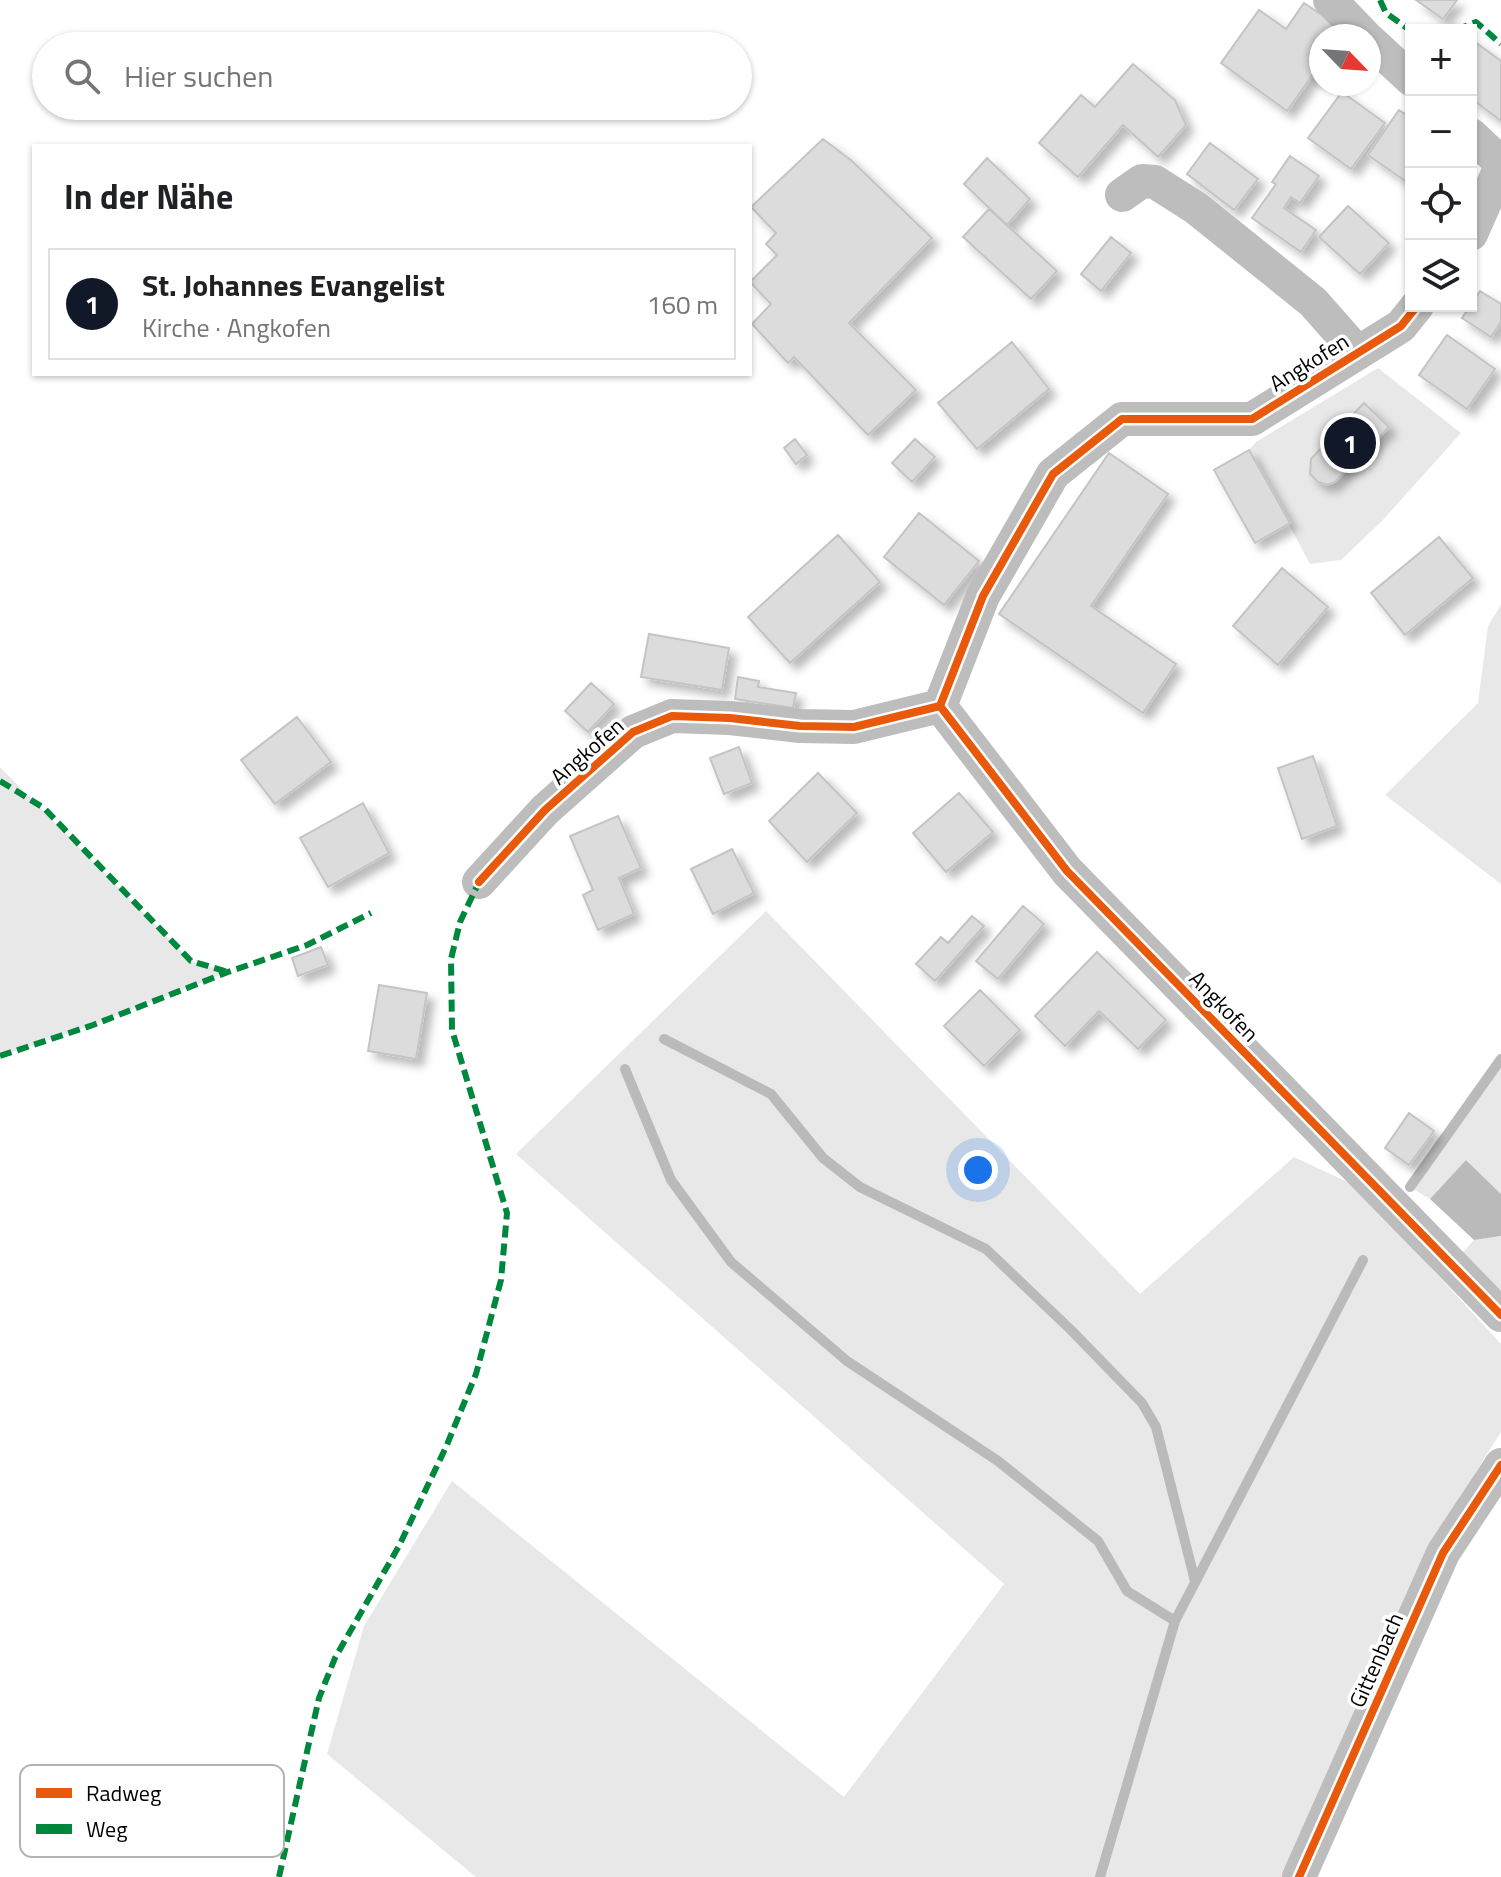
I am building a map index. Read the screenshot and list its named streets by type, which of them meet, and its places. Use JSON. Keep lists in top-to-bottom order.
{
  "streets": {
    "street": ["Angkofen", "Gittenbach"]
  },
  "legend": ["Radweg", "Weg"],
  "north": "bottom right",
  "page": {
    "map_buttons": ["+", "−"],
    "search": "Hier suchen",
    "heading": "In der Nähe",
    "list": [
      {
        "mark": "1",
        "name": "St. Johannes Evangelist",
        "note": "Kirche · Angkofen",
        "value": "160 m"
      }
    ],
    "pins": "1"
  }
}
